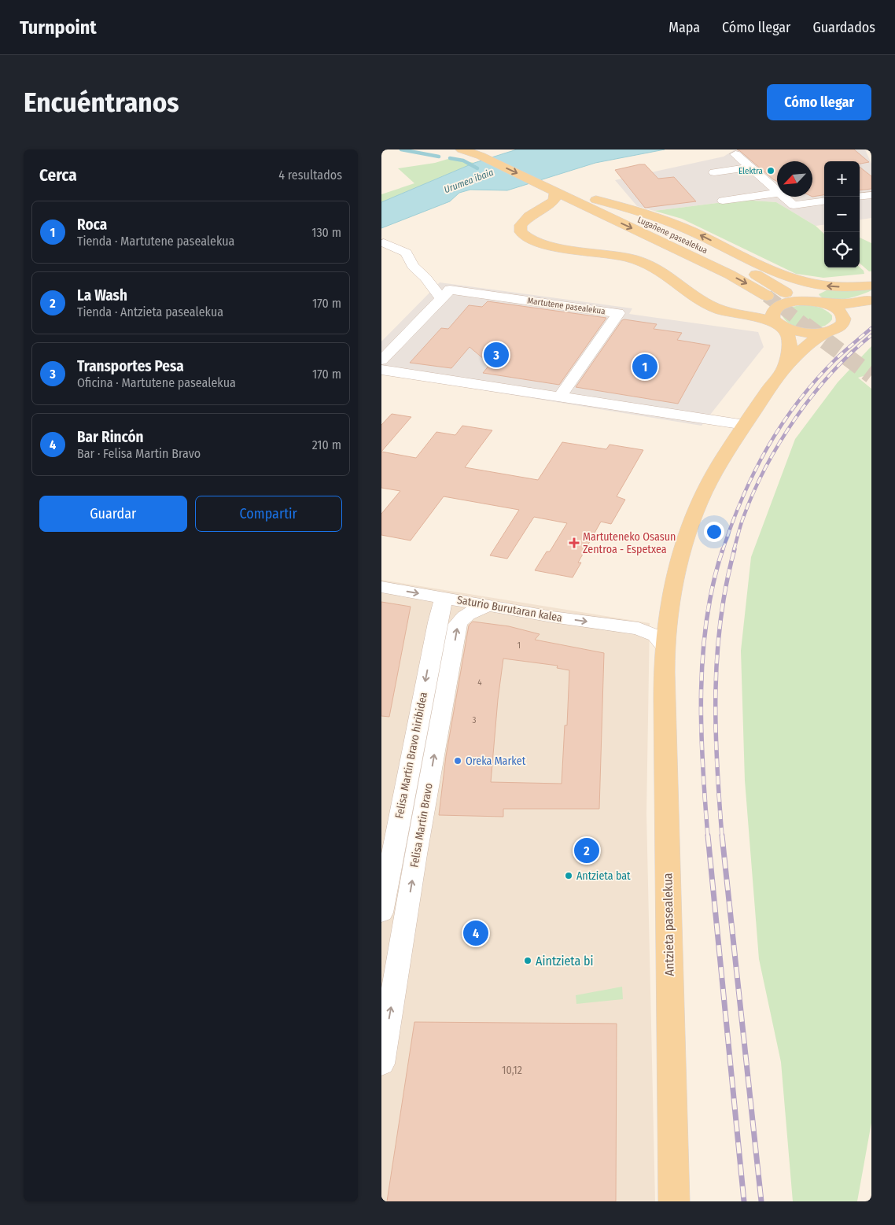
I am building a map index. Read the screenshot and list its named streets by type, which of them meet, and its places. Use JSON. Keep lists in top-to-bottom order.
{
  "streets": {
    "main road": ["Lugañene pasealekua", "Antzieta pasealekua"],
    "street": [
      "Martutene pasealekua",
      "Saturio Burutaran kalea",
      "Felisa Martin Bravo hiribidea",
      "Felisa Martin Bravo"
    ]
  },
  "crossings": [
    ["Saturio Burutaran kalea", "Felisa Martin Bravo hiribidea"],
    ["Saturio Burutaran kalea", "Felisa Martin Bravo"]
  ],
  "one_way": ["Saturio Burutaran kalea", "Felisa Martin Bravo hiribidea", "Felisa Martin Bravo"],
  "water": ["Urumea ibaia"],
  "places": {
    "other": [
      "Elektra",
      "Oreka Market",
      "Antzieta bat",
      "Aintzieta bi"
    ],
    "health": ["Martuteneko Osasun Zentroa - Espetxea"]
  },
  "house_numbers": [
    "1",
    "4",
    "3",
    "10,12"
  ],
  "north": "bottom left",
  "page": {
    "header": "Turnpoint",
    "nav": ["Mapa", "Cómo llegar", "Guardados"],
    "buttons": [
      "Cómo llegar",
      ["Guardar", "Compartir"]
    ],
    "title": "Encuéntranos",
    "heading": ["Cerca", "4 resultados"],
    "map_buttons": ["+", "−"],
    "list": [
      {
        "mark": "1",
        "name": "Roca",
        "note": "Tienda · Martutene pasealekua",
        "value": "130 m"
      },
      {
        "mark": "2",
        "name": "La Wash",
        "note": "Tienda · Antzieta pasealekua",
        "value": "170 m"
      },
      {
        "mark": "3",
        "name": "Transportes Pesa",
        "note": "Oficina · Martutene pasealekua",
        "value": "170 m"
      },
      {
        "mark": "4",
        "name": "Bar Rincón",
        "note": "Bar · Felisa Martin Bravo",
        "value": "210 m"
      }
    ],
    "pins": [
      "3",
      "1",
      "2",
      "4"
    ]
  }
}
